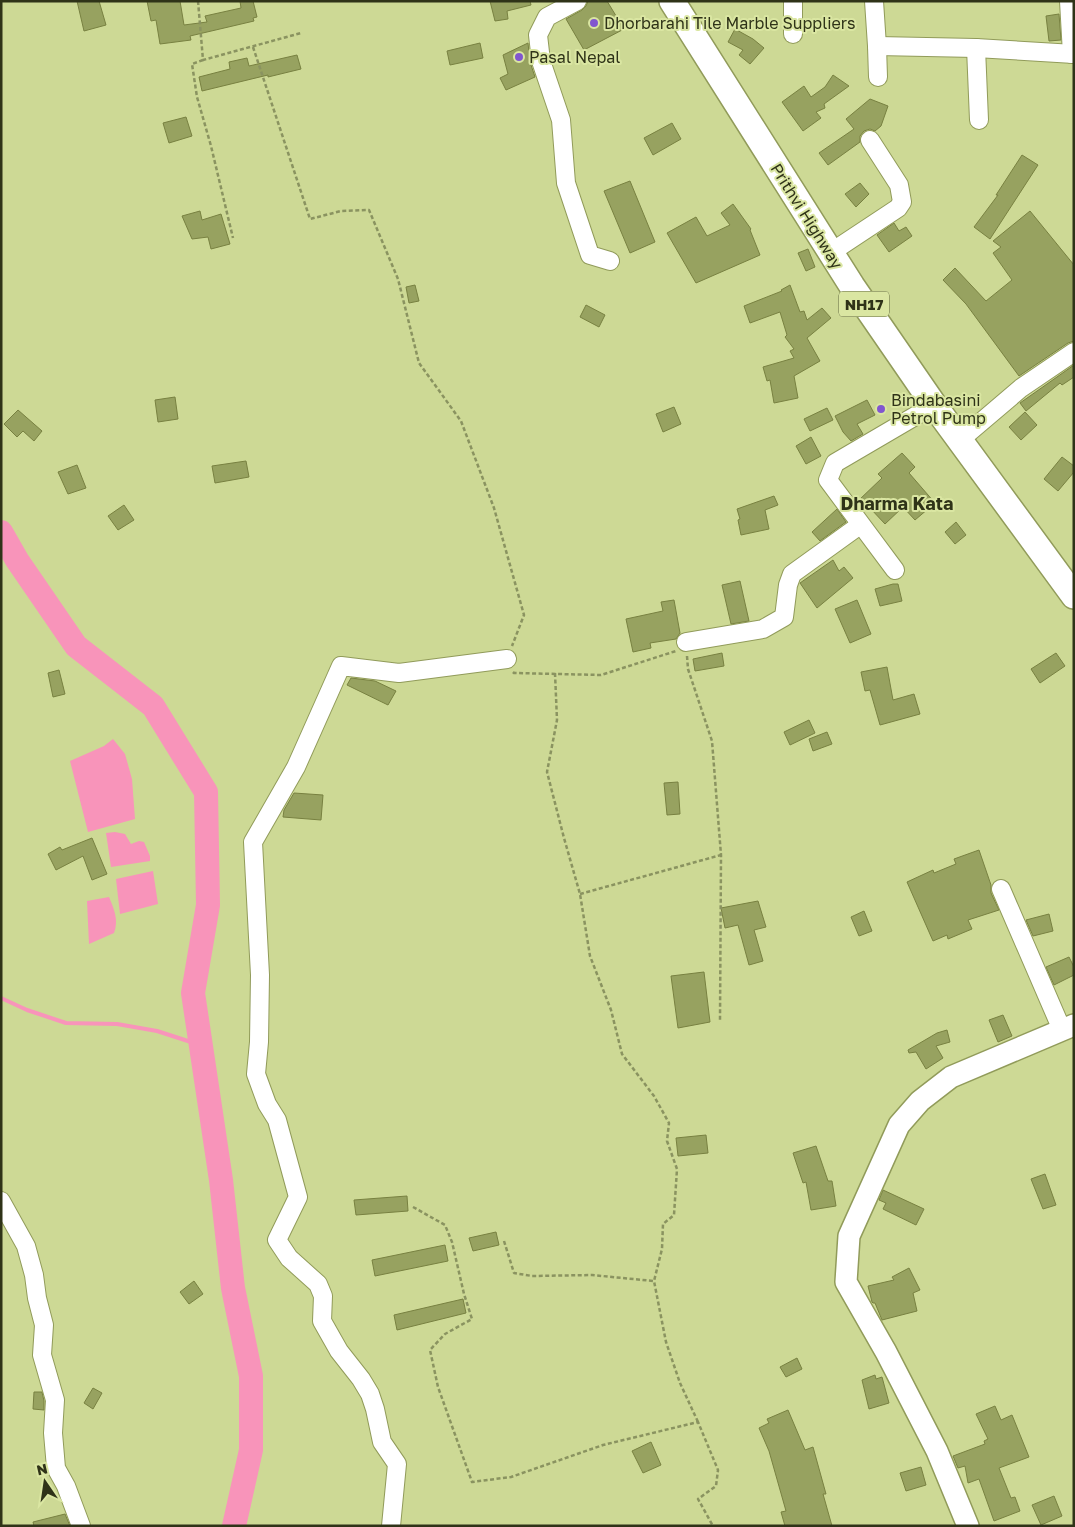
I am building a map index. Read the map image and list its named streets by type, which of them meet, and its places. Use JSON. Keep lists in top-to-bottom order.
{
  "streets": {
    "highway": ["Prithvi Highway", "NH17"]
  },
  "districts": ["Dharma Kata"],
  "places": ["Dhorbarahi Tile Marble Suppliers", "Pasal Nepal", "Bindabasini Petrol Pump"],
  "north": "top"
}
